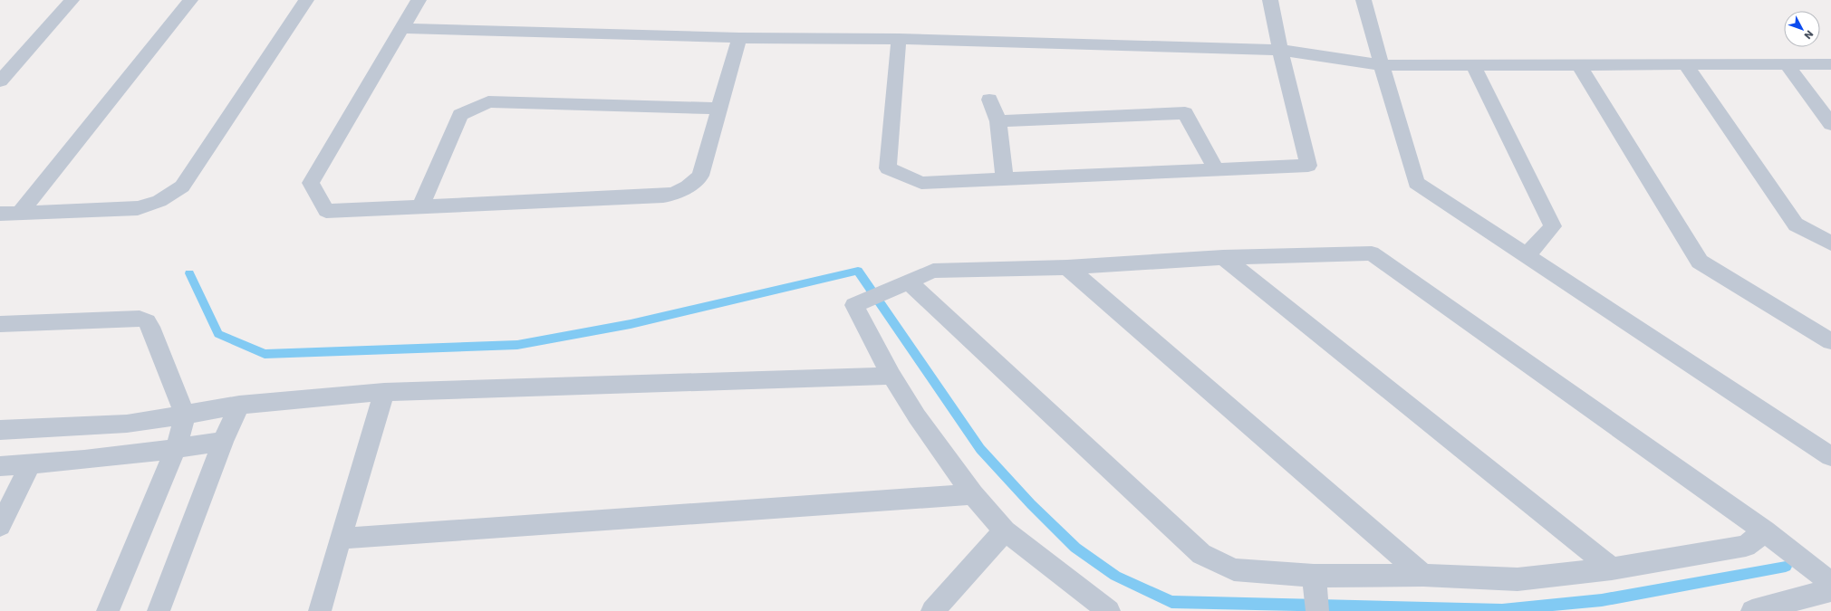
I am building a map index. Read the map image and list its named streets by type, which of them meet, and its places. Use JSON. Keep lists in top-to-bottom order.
{
  "north": "bottom right"
}
